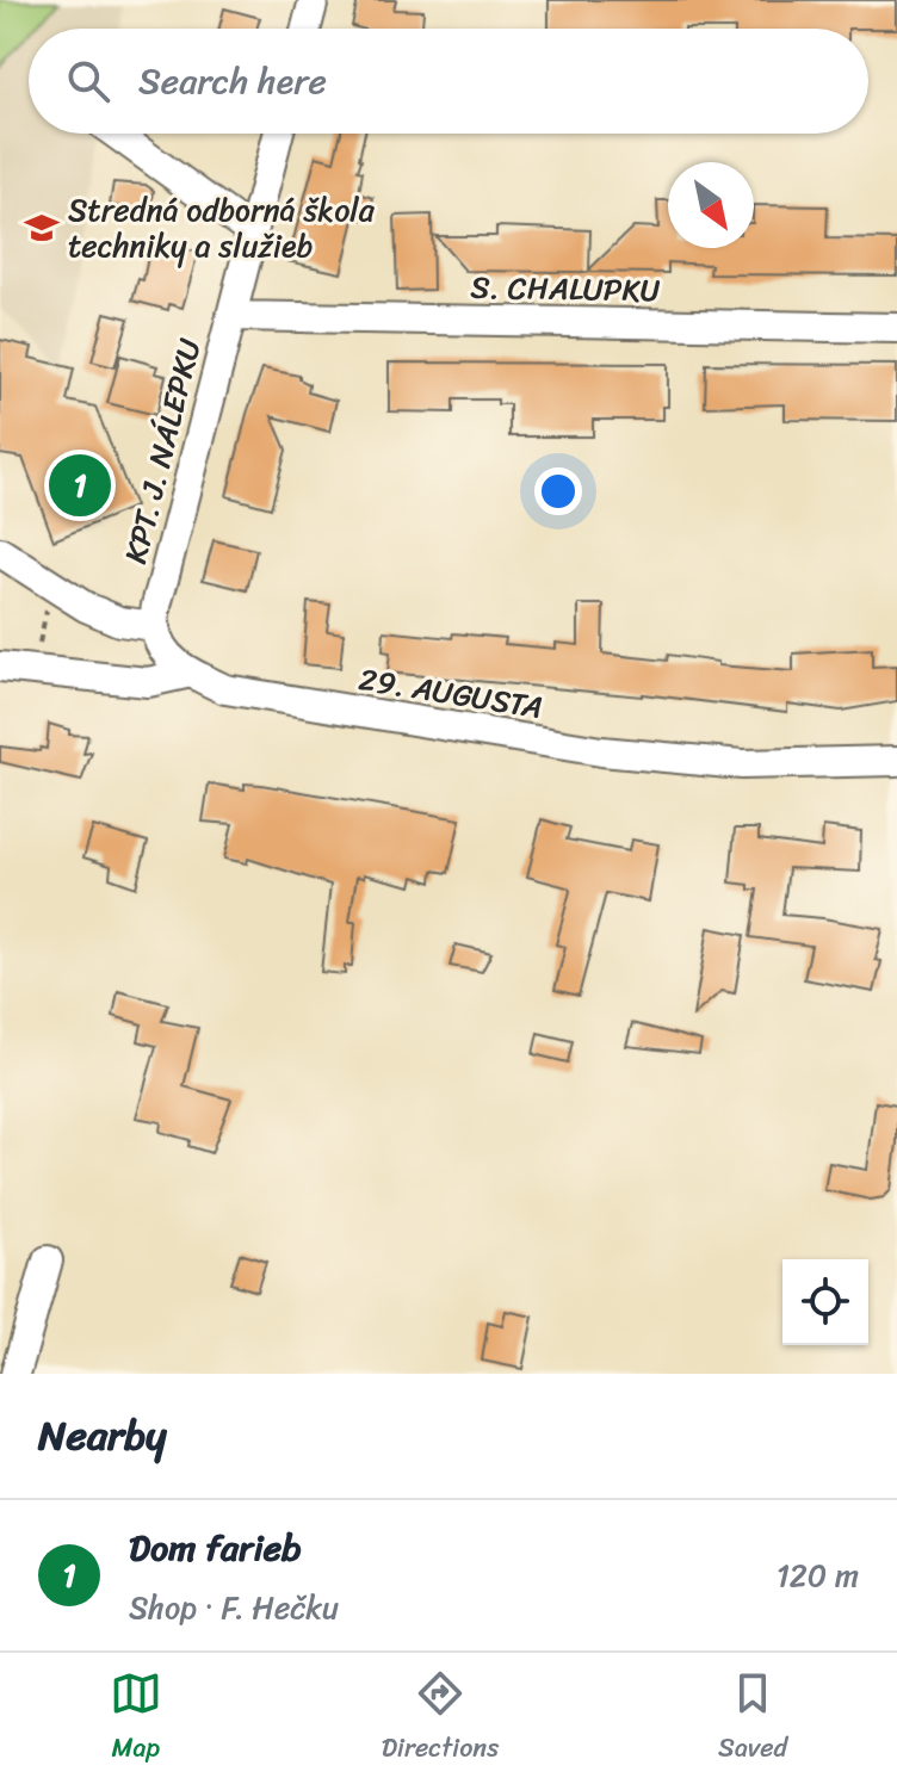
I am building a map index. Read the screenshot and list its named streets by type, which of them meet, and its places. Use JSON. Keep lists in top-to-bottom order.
{
  "streets": {
    "street": ["S. CHALUPKU", "KPT. J. NÁLEPKU", "29. AUGUSTA"]
  },
  "crossings": [
    ["S. CHALUPKU", "KPT. J. NÁLEPKU"]
  ],
  "places": {
    "school or university": ["Stredná odborná škola techniky a služieb"]
  },
  "north": "bottom right",
  "page": {
    "search": "Search here",
    "pins": "1",
    "heading": "Nearby",
    "list": [
      {
        "mark": "1",
        "name": "Dom farieb",
        "note": "Shop · F. Hečku",
        "value": "120 m"
      }
    ],
    "nav": ["Map", "Directions", "Saved"]
  }
}
